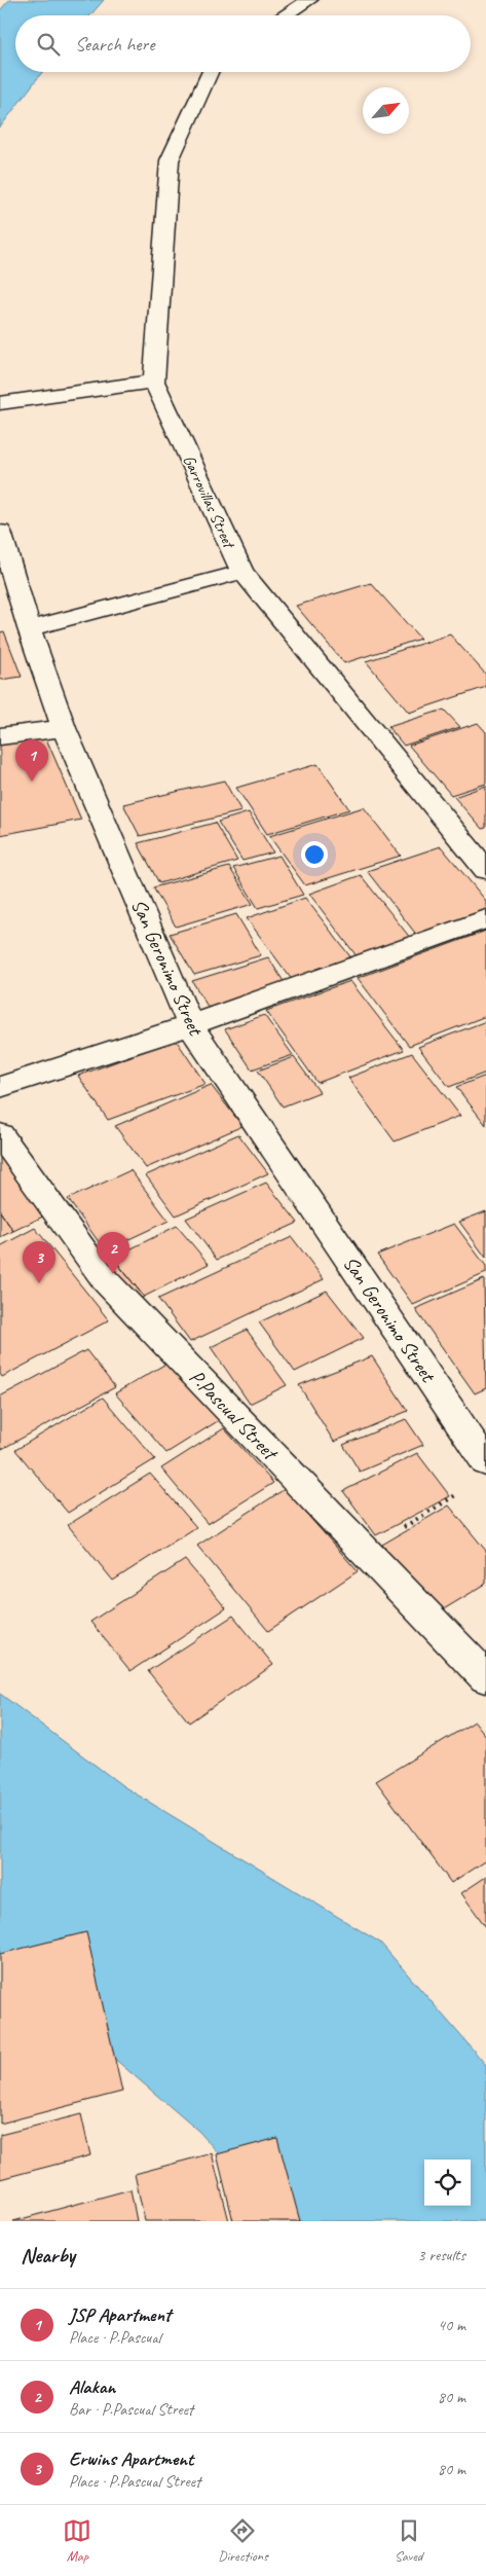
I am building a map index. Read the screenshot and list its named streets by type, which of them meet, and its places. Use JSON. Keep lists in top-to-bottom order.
{
  "streets": {
    "street": ["Garrovillas Street", "San Geronimo Street", "P.Pascual Street"]
  },
  "north": "top right",
  "page": {
    "search": "Search here",
    "pins": ["1", "2", "3"],
    "heading": ["Nearby", "3 results"],
    "list": [
      {
        "mark": "1",
        "name": "JSP Apartment",
        "note": "Place · P.Pascual",
        "value": "40 m"
      },
      {
        "mark": "2",
        "name": "Alakan",
        "note": "Bar · P.Pascual Street",
        "value": "80 m"
      },
      {
        "mark": "3",
        "name": "Erwins Apartment",
        "note": "Place · P.Pascual Street",
        "value": "80 m"
      }
    ],
    "nav": ["Map", "Directions", "Saved"]
  }
}
